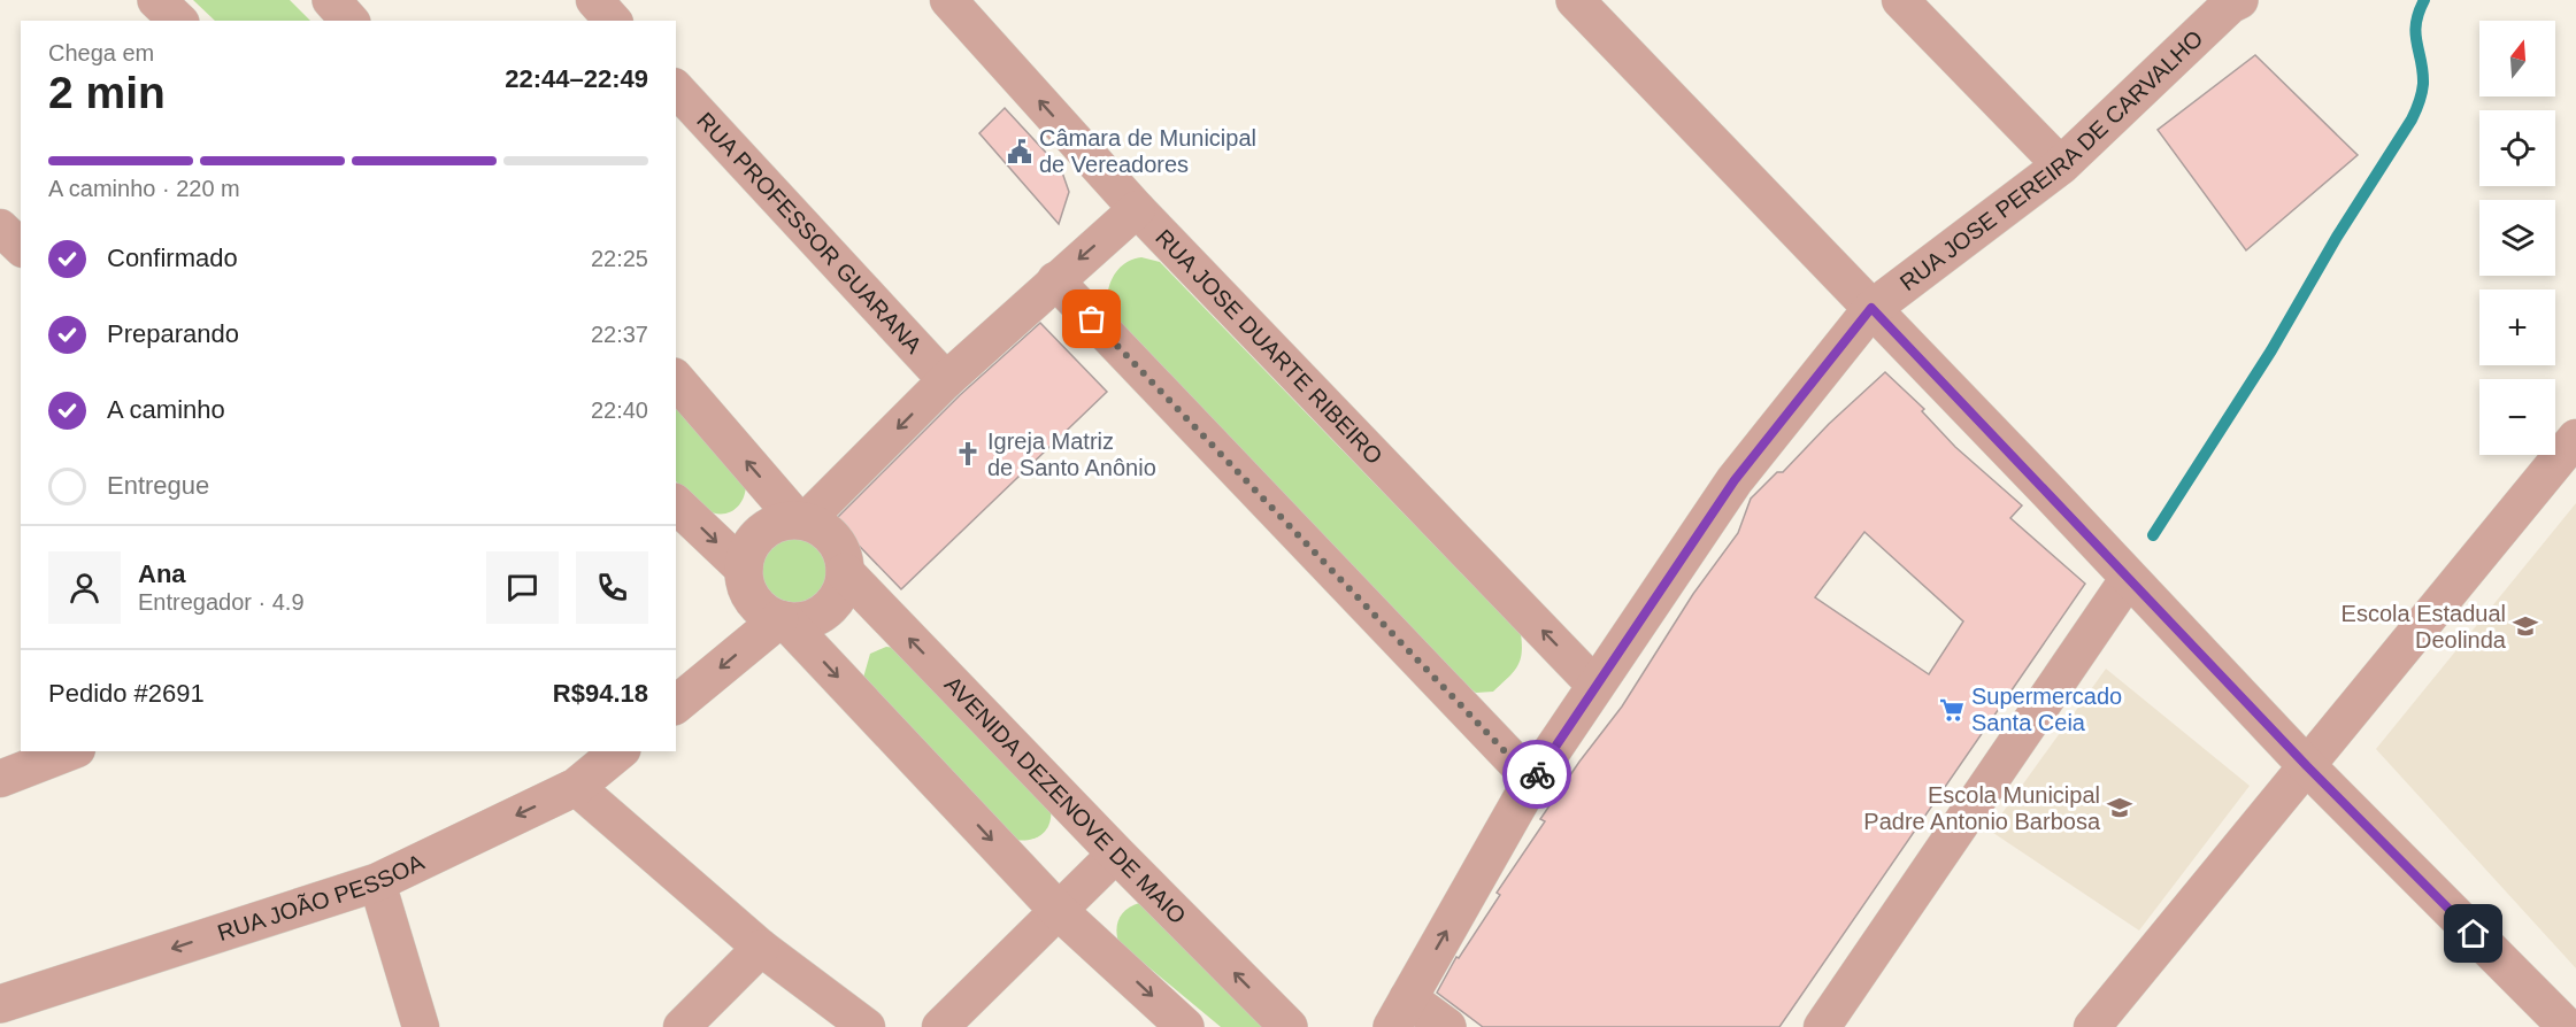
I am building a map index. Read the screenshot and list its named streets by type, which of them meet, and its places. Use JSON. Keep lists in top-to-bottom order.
{
  "streets": {
    "street": [
      "RUA JOSE PEREIRA DE CARVALHO",
      "RUA PROFESSOR GUARANA",
      "RUA JOSE DUARTE RIBEIRO",
      "AVENIDA DEZENOVE DE MAIO",
      "RUA JOÃO PESSOA"
    ]
  },
  "crossings": [
    ["RUA JOSE PEREIRA DE CARVALHO", "RUA JOSE DUARTE RIBEIRO"]
  ],
  "one_way": ["RUA JOÃO PESSOA"],
  "places": {
    "public building": ["Câmara de Municipal de Vereadores"],
    "church": ["Igreja Matriz de Santo Anônio"],
    "school or university": ["Escola Estadual Deolinda", "Escola Municipal Padre Antonio Barbosa"],
    "supermarket": ["Supermercado Santa Ceia"]
  },
  "north": "top",
  "page": {
    "map_buttons": ["+", "−"],
    "heading": ["2 min", "Chega em", "22:44–22:49"],
    "panel": [
      "Ana",
      "Entregador · 4.9",
      "Pedido #2691",
      "R$94.18"
    ],
    "bar": "A caminho · 220 m",
    "list": [
      ["Confirmado", "22:25"],
      ["Preparando", "22:37"],
      ["A caminho", "22:40"],
      "Entregue"
    ]
  }
}
